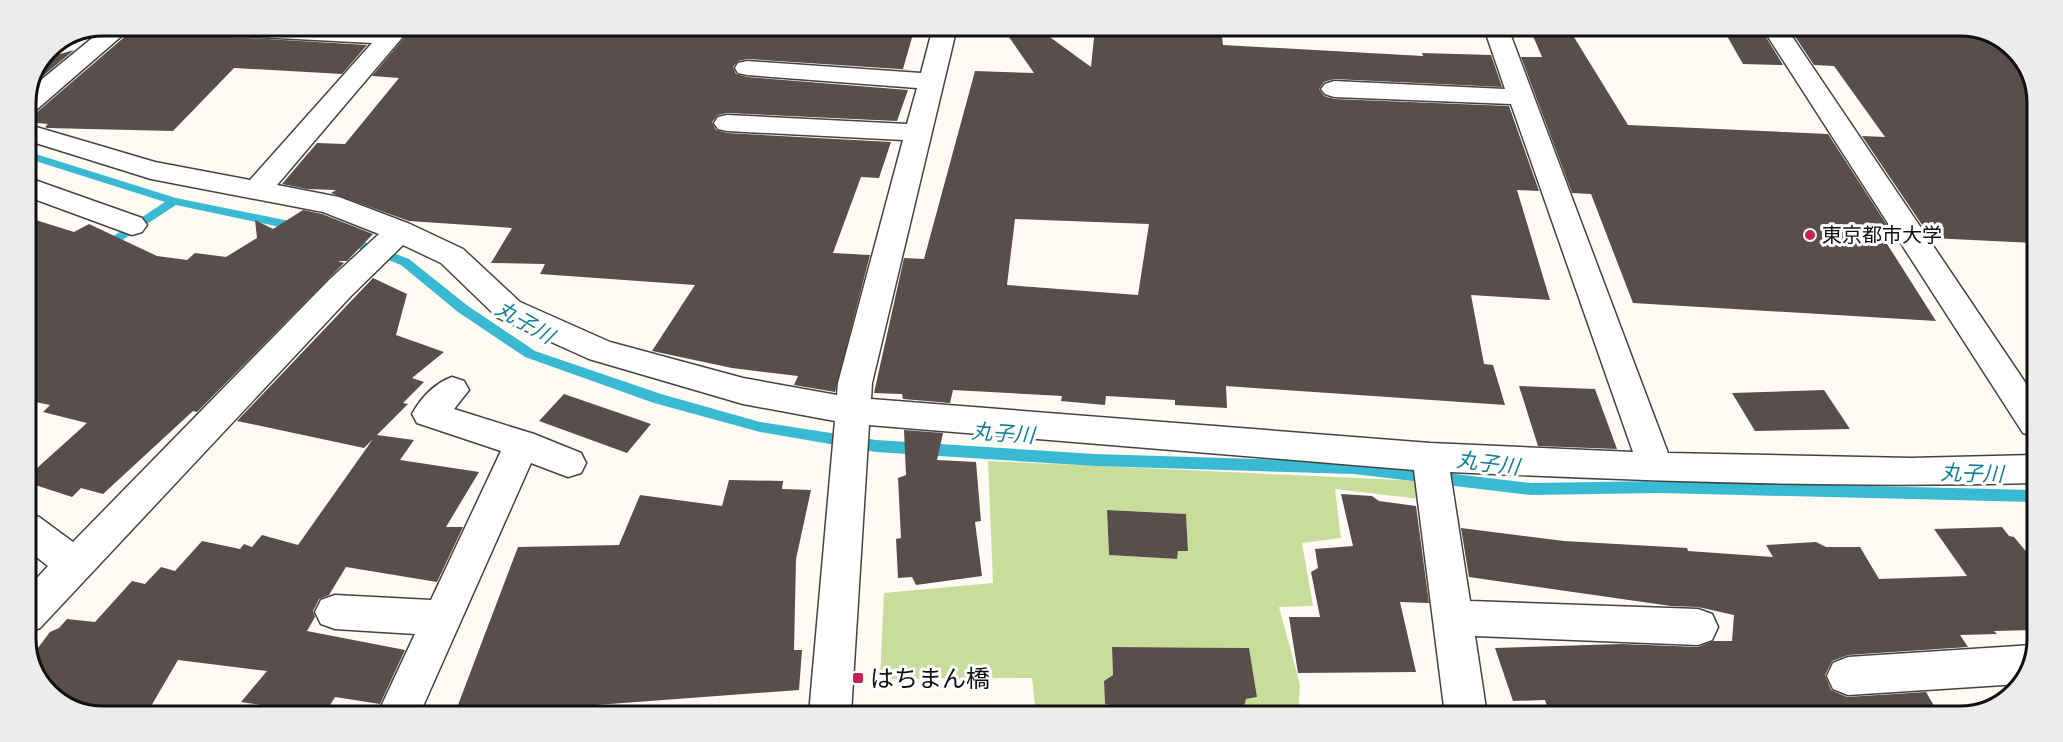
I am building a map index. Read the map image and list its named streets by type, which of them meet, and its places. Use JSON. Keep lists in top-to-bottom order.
{
  "water": ["丸子川"],
  "places": {
    "other": ["東京都市大学"],
    "transit": ["はちまん橋"]
  }
}
